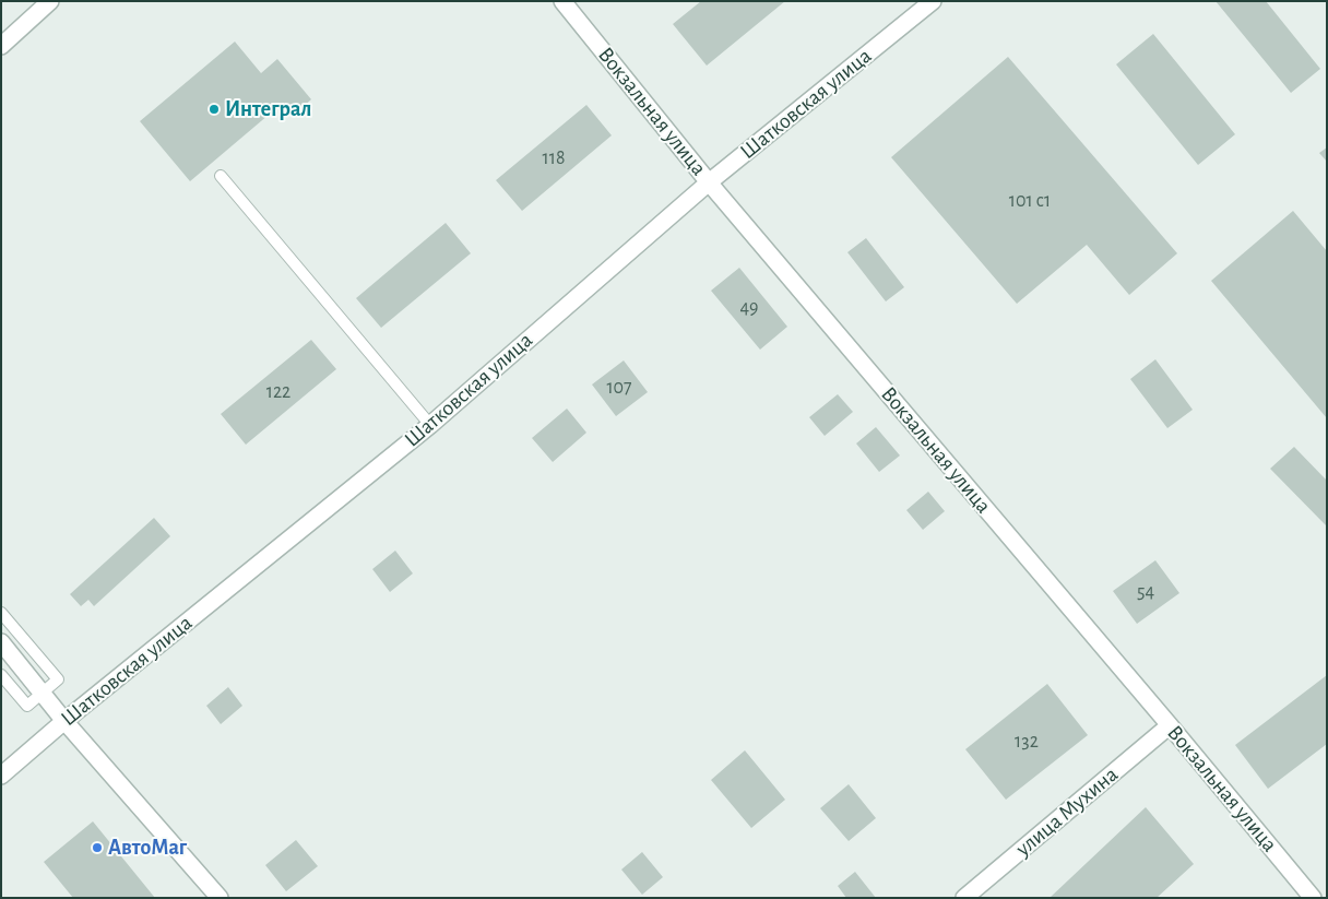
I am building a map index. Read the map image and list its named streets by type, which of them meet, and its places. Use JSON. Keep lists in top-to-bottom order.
{
  "streets": {
    "street": ["Шатковская улица", "Вокзальная улица", "улица Мухина"]
  },
  "crossings": [
    ["Шатковская улица", "Вокзальная улица"],
    ["Вокзальная улица", "улица Мухина"]
  ],
  "places": ["Интеграл", "АвтоМаг"],
  "house_numbers": [
    "118",
    "101 с1",
    "49",
    "107",
    "122",
    "54",
    "132"
  ]
}
